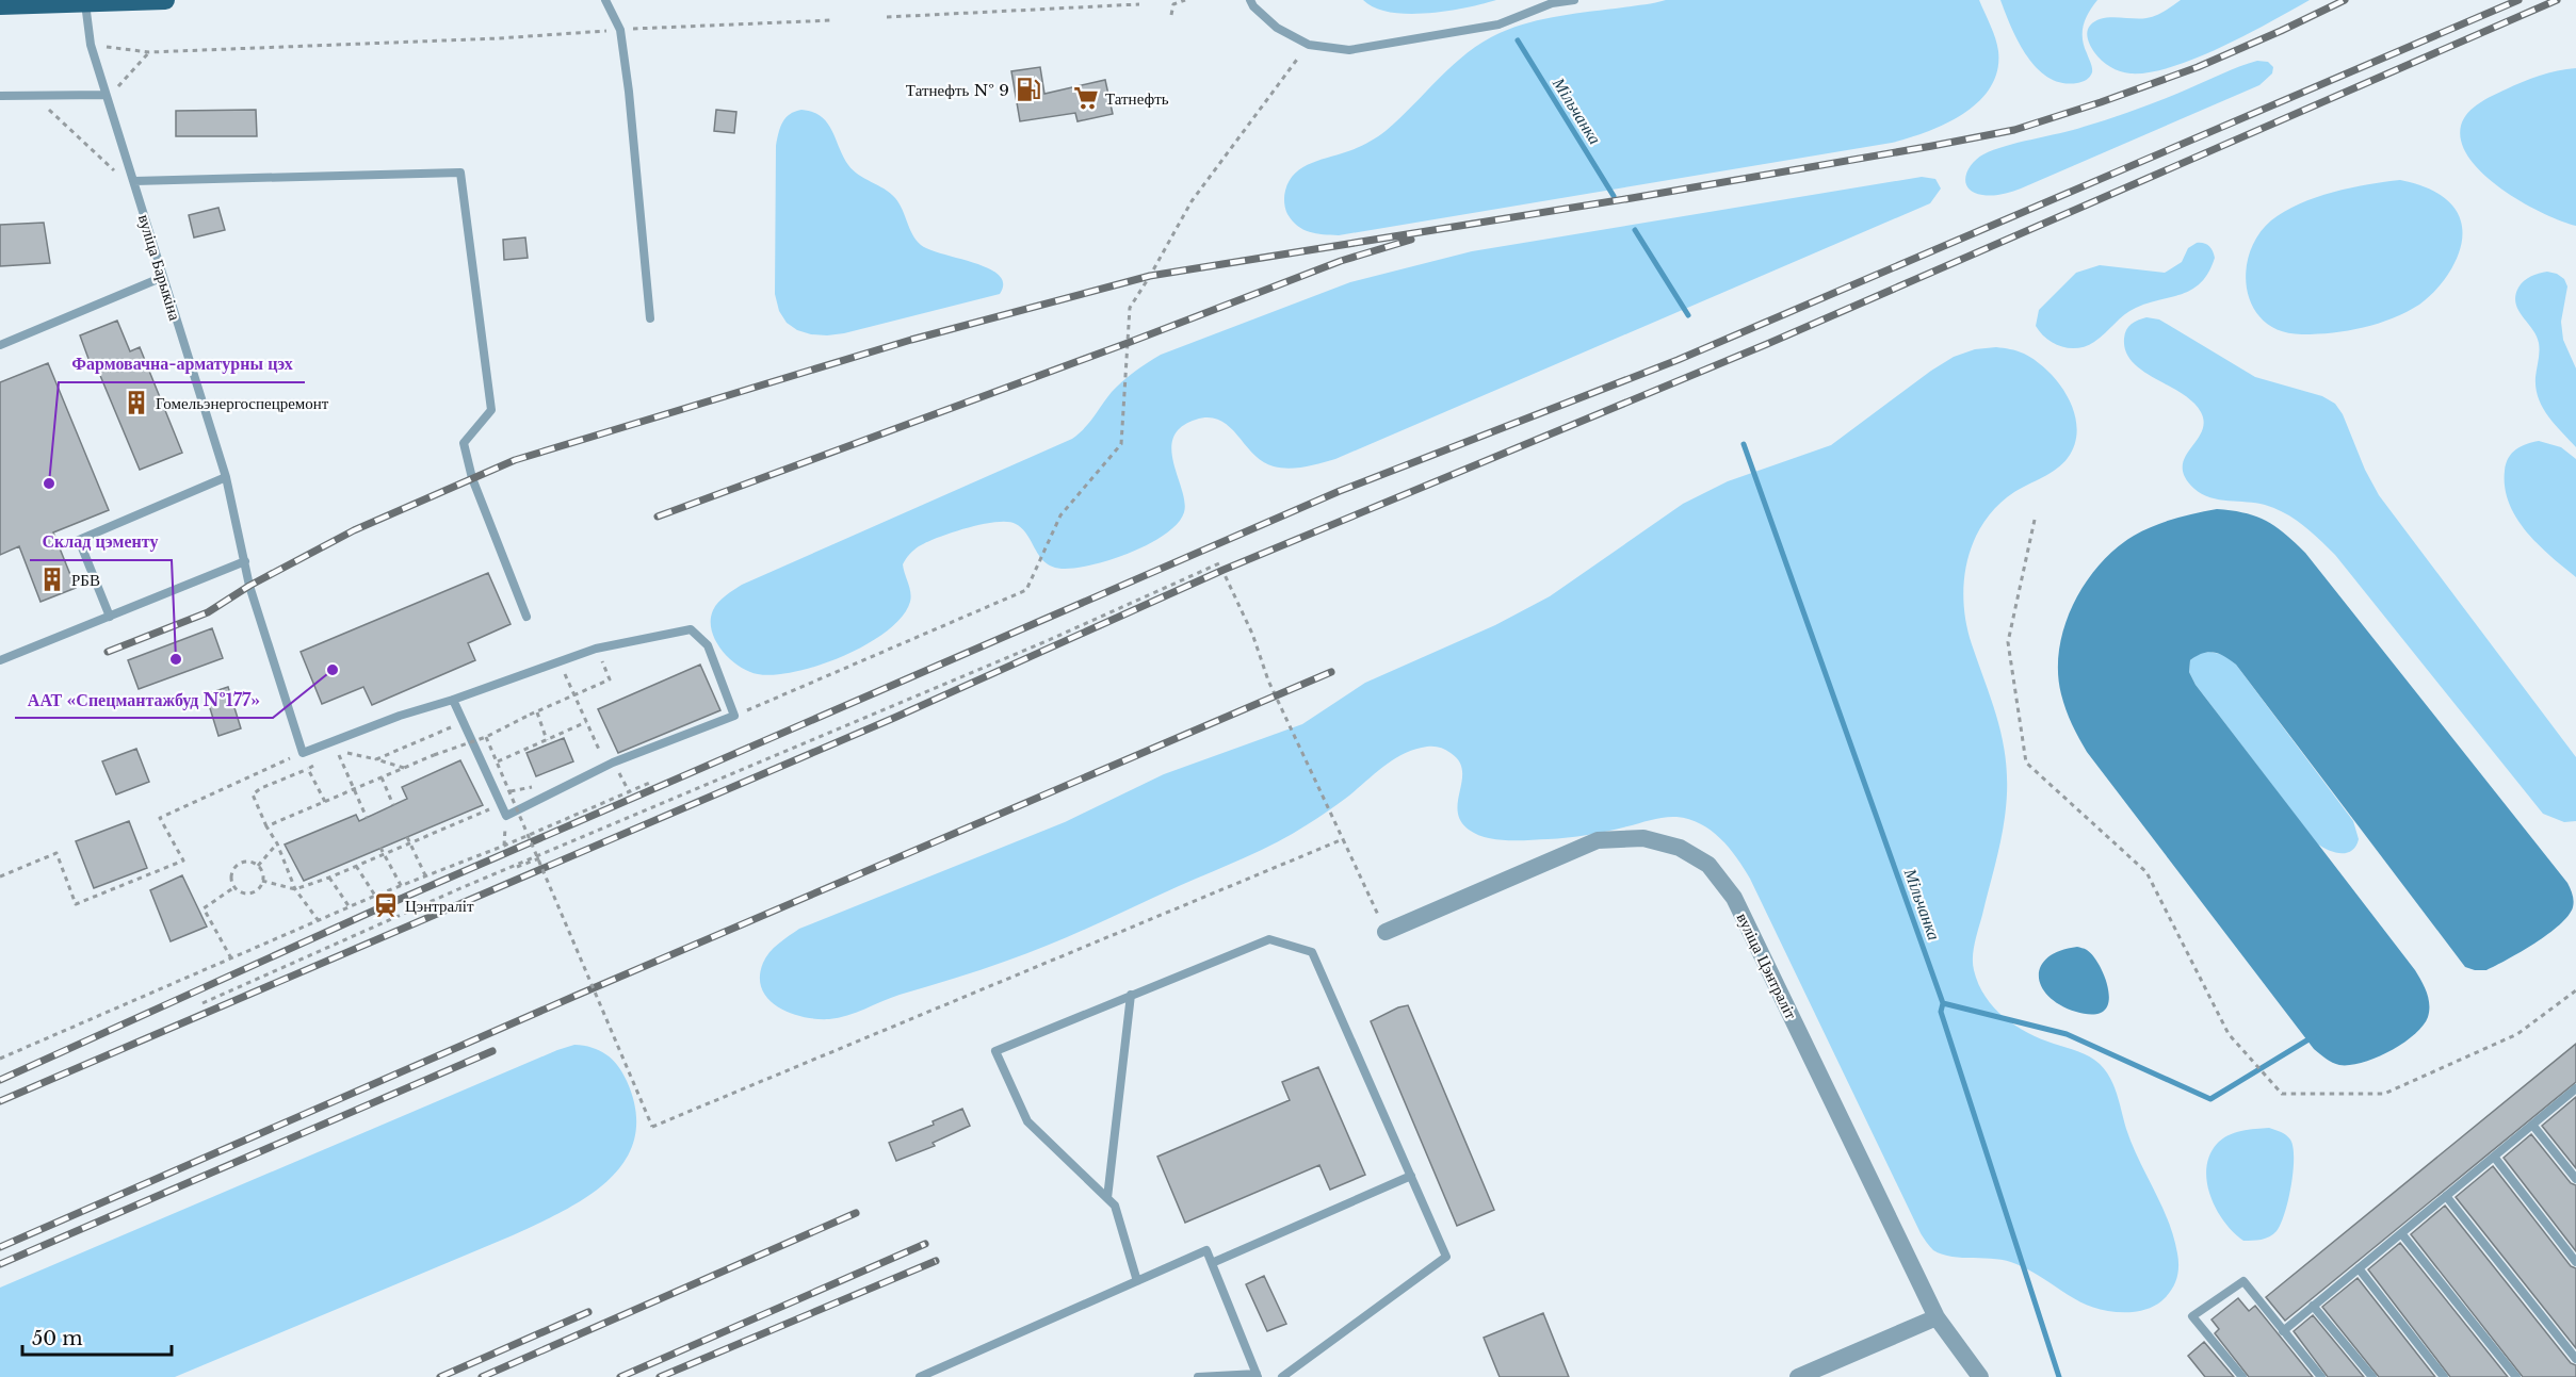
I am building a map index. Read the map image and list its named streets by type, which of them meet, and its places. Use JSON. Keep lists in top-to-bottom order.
{
  "streets": {
    "street": ["вуліца Цэнтраліт"],
    "lane": ["вуліца Барыкіна"]
  },
  "water": ["Мільчанка"],
  "places": {
    "fuel station": ["Татнефть № 9"],
    "supermarket": ["Татнефть"],
    "building": ["Гомельэнергоспецремонт", "РБВ"],
    "other": ["Фармовачна-арматурны цэх", "Склад цэменту", "ААТ «Спецмантажбуд №177»"],
    "station": ["Цэнтраліт"]
  },
  "scale_bar": "50 m"
}
